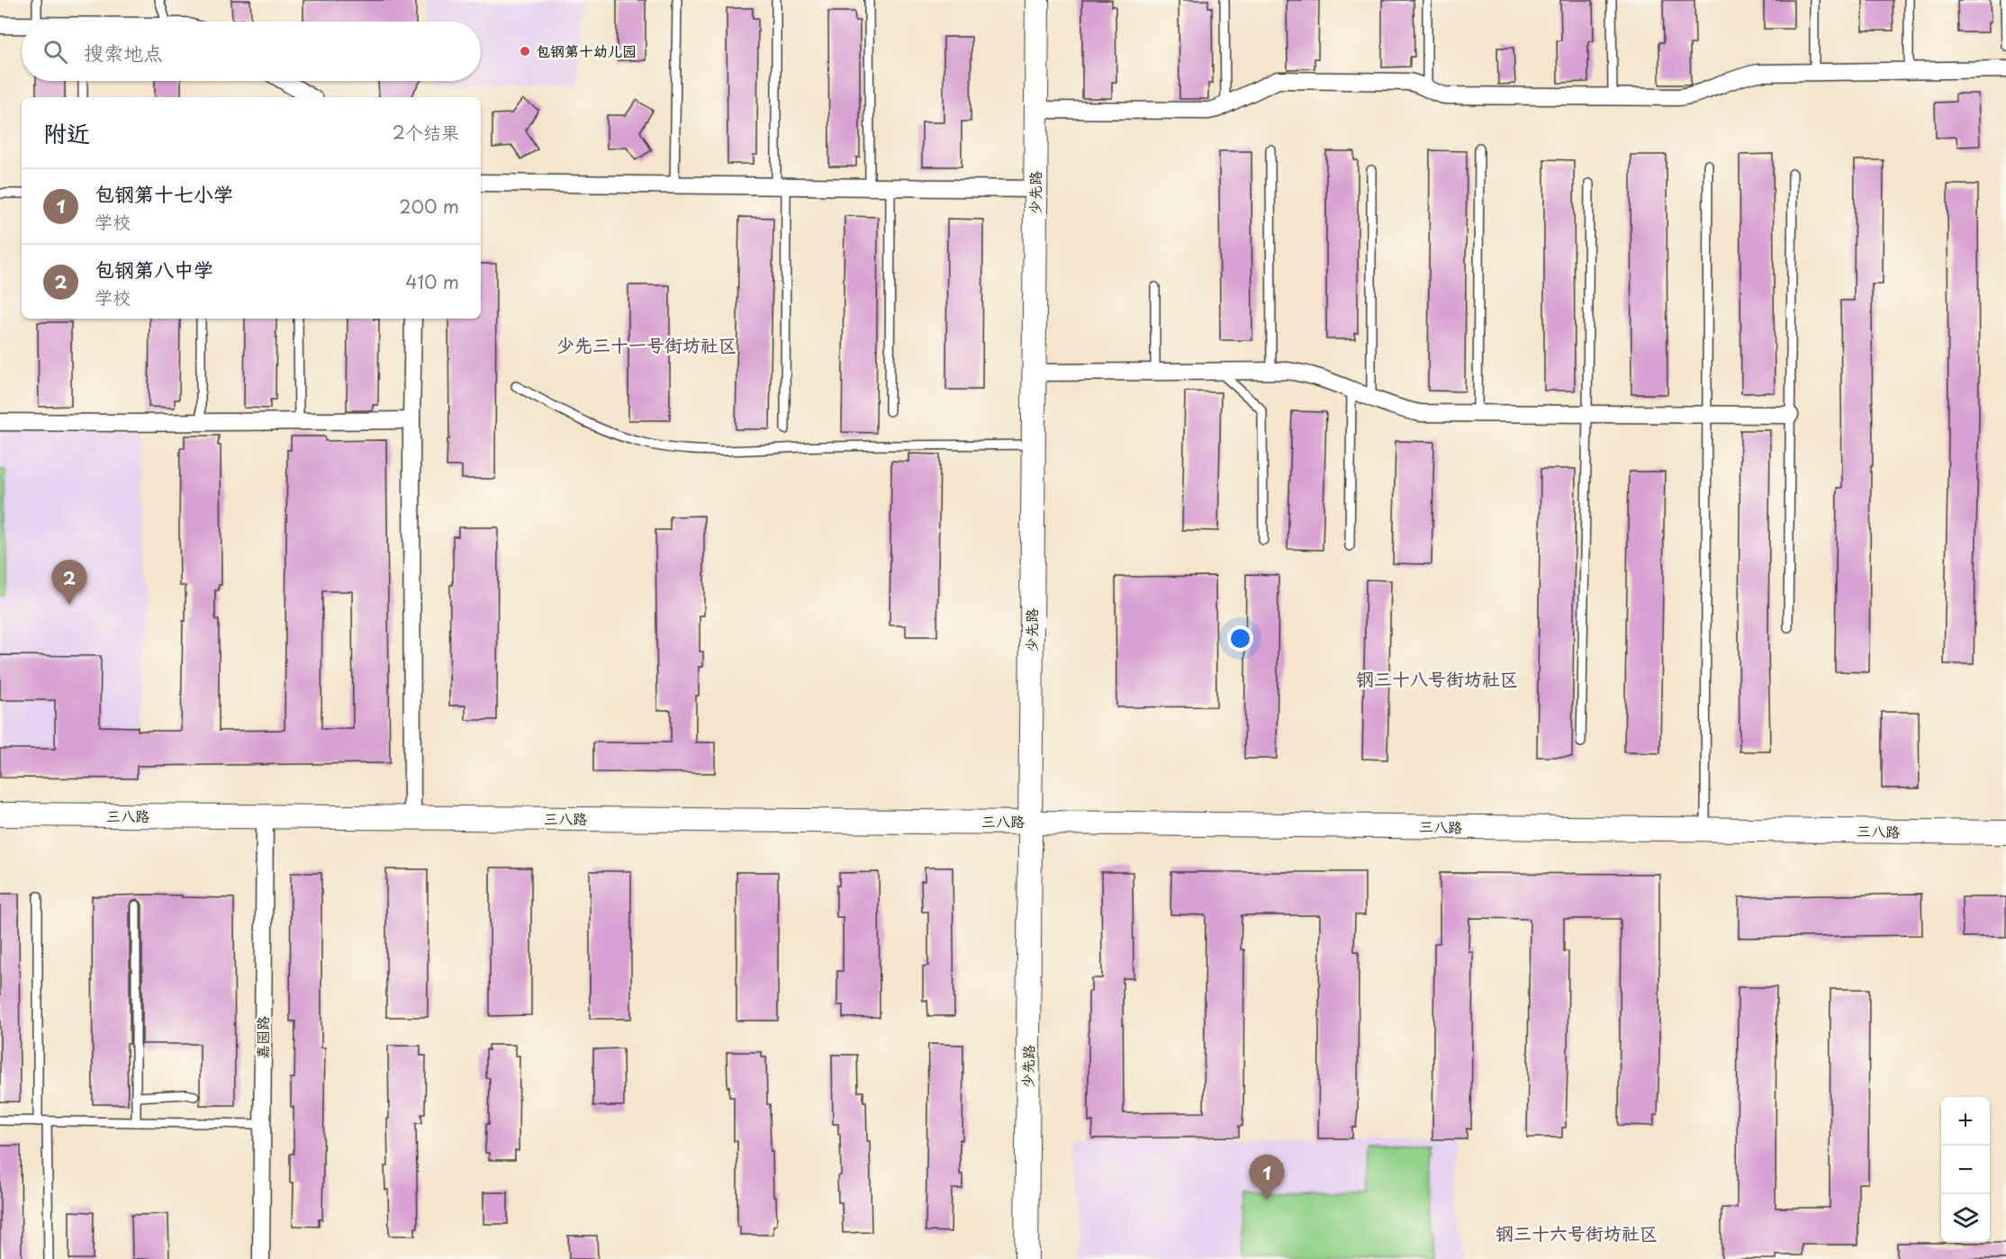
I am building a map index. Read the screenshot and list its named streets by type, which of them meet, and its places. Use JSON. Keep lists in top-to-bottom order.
{
  "streets": {
    "main road": ["少先路", "三八路"],
    "street": ["嘉园路"]
  },
  "crossings": [
    ["少先路", "三八路"],
    ["三八路", "嘉园路"]
  ],
  "districts": ["少先三十一号街坊社区", "钢三十八号街坊社区", "钢三十六号街坊社区"],
  "places": ["包钢第十幼儿园"],
  "page": {
    "search": "搜索地点",
    "heading": ["附近", "2个结果"],
    "list": [
      {
        "mark": "1",
        "name": "包钢第十七小学",
        "note": "学校",
        "value": "200 m"
      },
      {
        "mark": "2",
        "name": "包钢第八中学",
        "note": "学校",
        "value": "410 m"
      }
    ],
    "pins": ["2", "1"],
    "map_buttons": ["+", "−"]
  }
}
